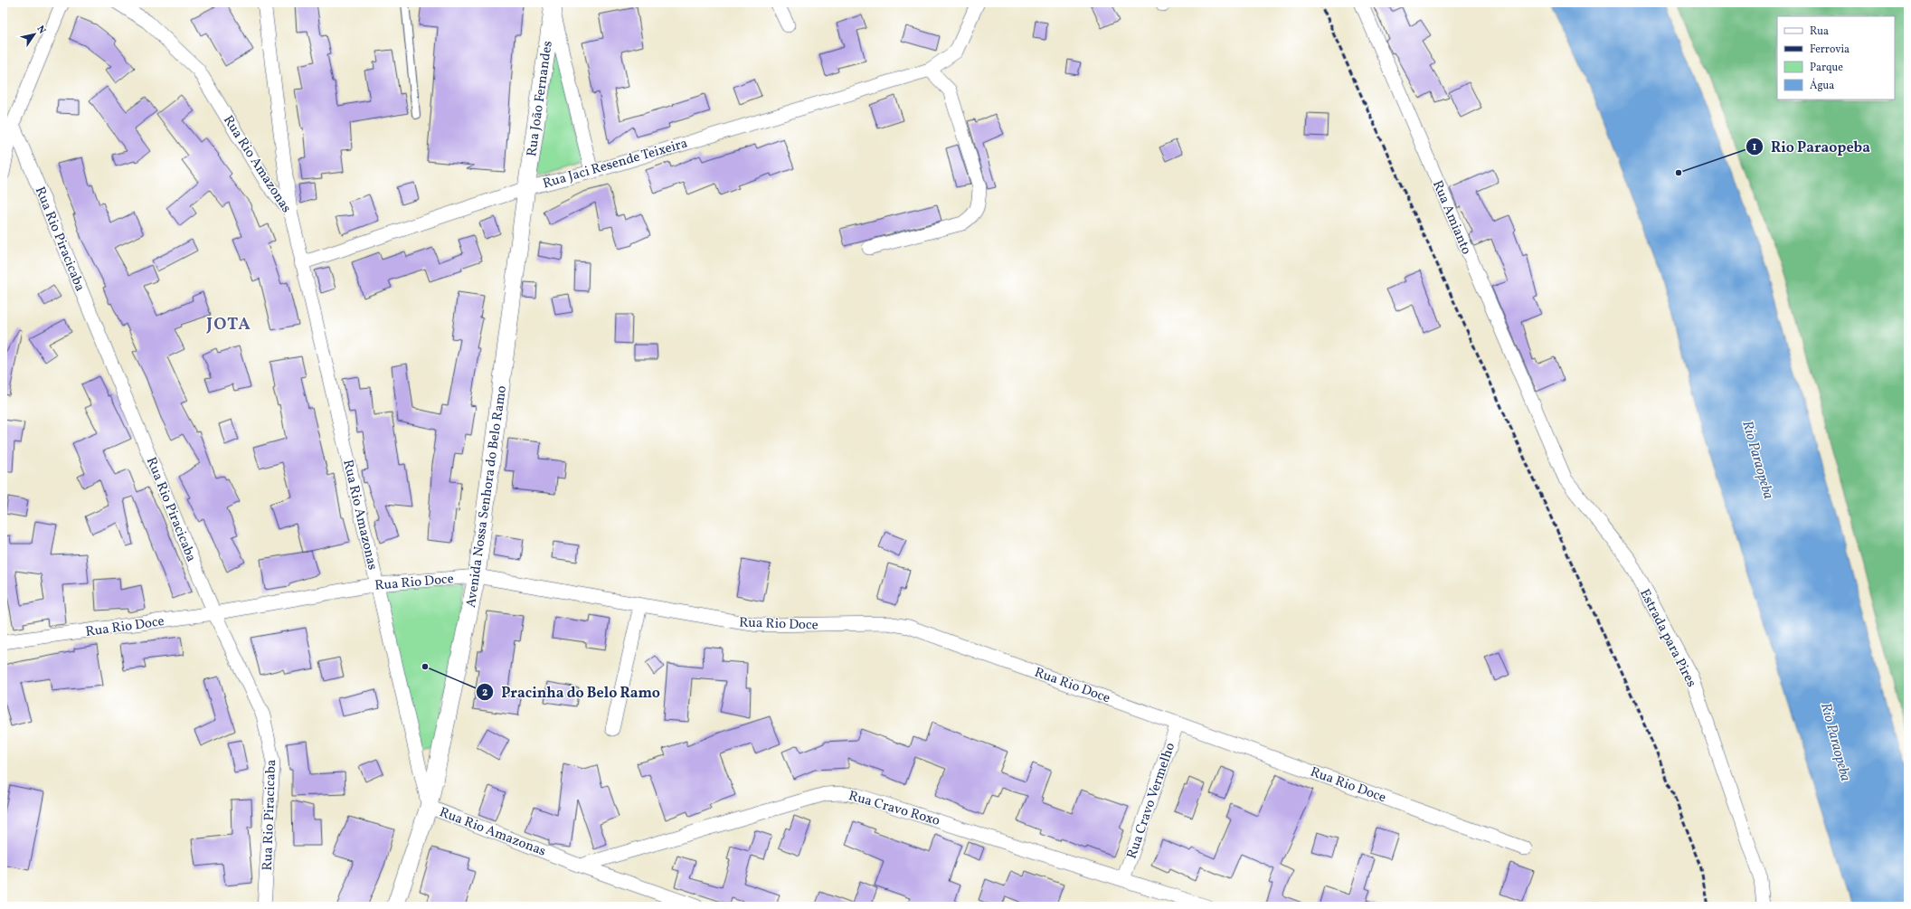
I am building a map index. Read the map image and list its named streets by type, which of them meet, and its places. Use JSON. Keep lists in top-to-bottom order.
{
  "streets": {
    "street": [
      "Rua João Fernandes",
      "Rua Jaci Resende Teixeira",
      "Rua Rio Amazonas",
      "Rua Amianto",
      "Rua Rio Piracicaba",
      "Avenida Nossa Senhora do Belo Ramo",
      "Rua Rio Doce",
      "Estrada para Pires",
      "Rua Cravo Vermelho",
      "Rua Cravo Roxo"
    ]
  },
  "crossings": [
    ["Rua João Fernandes", "Rua Jaci Resende Teixeira"],
    ["Rua João Fernandes", "Avenida Nossa Senhora do Belo Ramo"],
    ["Rua Jaci Resende Teixeira", "Rua Rio Amazonas"],
    ["Rua Jaci Resende Teixeira", "Avenida Nossa Senhora do Belo Ramo"],
    ["Rua Rio Amazonas", "Avenida Nossa Senhora do Belo Ramo"],
    ["Rua Rio Amazonas", "Rua Rio Doce"],
    ["Rua Rio Amazonas", "Rua Cravo Roxo"],
    ["Rua Amianto", "Estrada para Pires"],
    ["Rua Rio Piracicaba", "Rua Rio Doce"],
    ["Avenida Nossa Senhora do Belo Ramo", "Rua Rio Doce"],
    ["Rua Rio Doce", "Rua Cravo Vermelho"],
    ["Rua Cravo Vermelho", "Rua Cravo Roxo"]
  ],
  "districts": ["JOTA"],
  "water": ["Rio Paraopeba"],
  "places": ["Rio Paraopeba", "Pracinha do Belo Ramo"],
  "legend": [
    "Rua",
    "Ferrovia",
    "Parque",
    "Água"
  ],
  "north": "top right"
}
